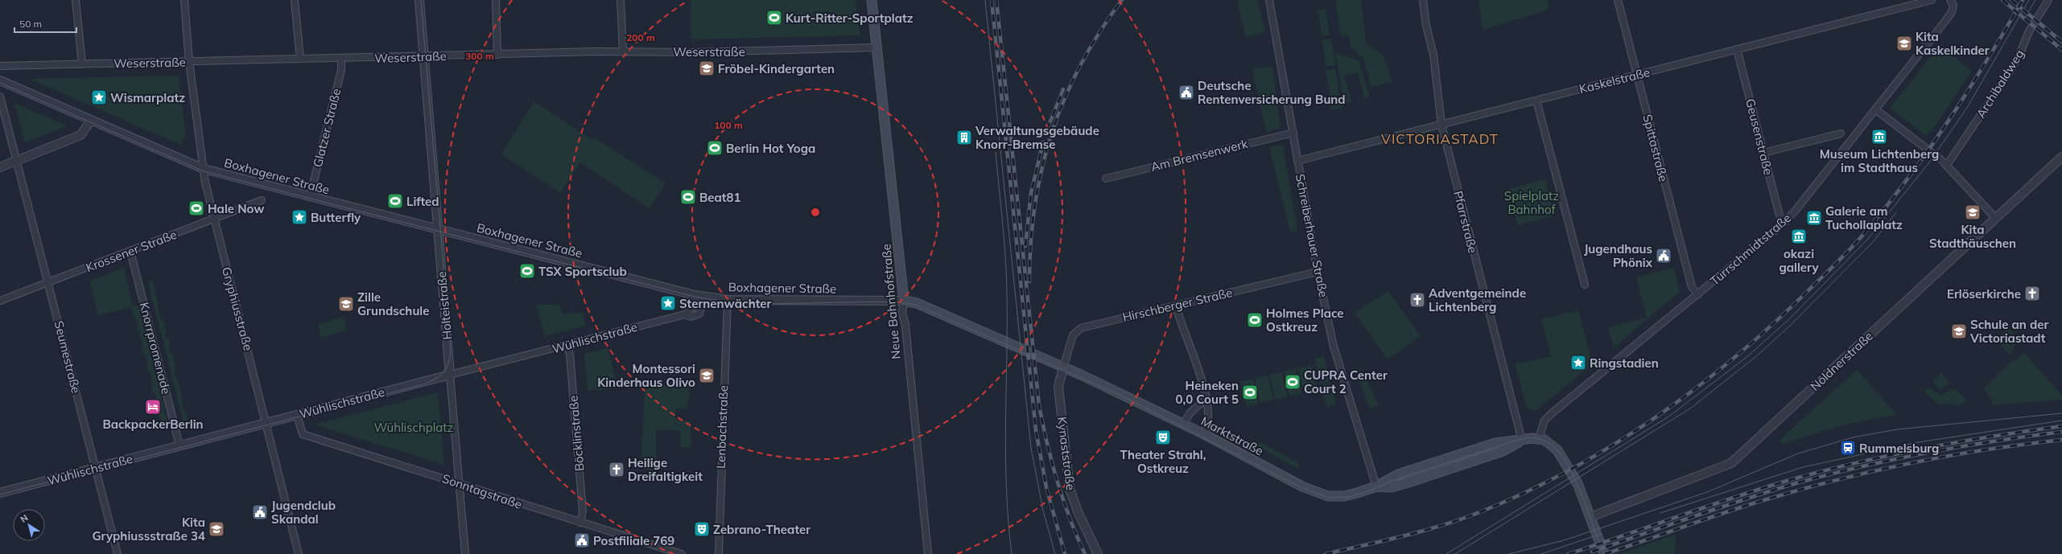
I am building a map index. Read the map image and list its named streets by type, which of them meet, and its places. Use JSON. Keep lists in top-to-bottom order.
{
  "streets": {
    "main road": ["Boxhagener Straße", "Neue Bahnhofstraße", "Marktstraße"],
    "street": [
      "Weserstraße",
      "Kaskelstraße",
      "Archibaldweg",
      "Glatzer Straße",
      "Geusenstraße",
      "Spittastraße",
      "Am Bremsenwerk",
      "Pfarrstraße",
      "Schreiberhauer Straße",
      "Türrschmidtstraße",
      "Krossener Straße",
      "Hirschberger Straße",
      "Holteistraße",
      "Gryphiusstraße",
      "Wühlischstraße",
      "Knorrpromenade",
      "Seumestraße",
      "Nöldnerstraße",
      "Lenbachstraße",
      "Böcklinstraße",
      "Kynaststraße",
      "Sonntagstraße"
    ]
  },
  "crossings": [
    ["Weserstraße", "Glatzer Straße"],
    ["Weserstraße", "Neue Bahnhofstraße"],
    ["Weserstraße", "Holteistraße"],
    ["Weserstraße", "Gryphiusstraße"],
    ["Kaskelstraße", "Geusenstraße"],
    ["Kaskelstraße", "Spittastraße"],
    ["Kaskelstraße", "Pfarrstraße"],
    ["Kaskelstraße", "Schreiberhauer Straße"],
    ["Glatzer Straße", "Boxhagener Straße"],
    ["Geusenstraße", "Türrschmidtstraße"],
    ["Spittastraße", "Türrschmidtstraße"],
    ["Am Bremsenwerk", "Schreiberhauer Straße"],
    ["Boxhagener Straße", "Neue Bahnhofstraße"],
    ["Boxhagener Straße", "Hirschberger Straße"],
    ["Boxhagener Straße", "Holteistraße"],
    ["Boxhagener Straße", "Gryphiusstraße"],
    ["Boxhagener Straße", "Wühlischstraße"],
    ["Boxhagener Straße", "Lenbachstraße"],
    ["Boxhagener Straße", "Marktstraße"],
    ["Boxhagener Straße", "Kynaststraße"],
    ["Pfarrstraße", "Marktstraße"],
    ["Schreiberhauer Straße", "Hirschberger Straße"],
    ["Schreiberhauer Straße", "Marktstraße"],
    ["Türrschmidtstraße", "Marktstraße"],
    ["Krossener Straße", "Gryphiusstraße"],
    ["Krossener Straße", "Knorrpromenade"],
    ["Krossener Straße", "Seumestraße"],
    ["Hirschberger Straße", "Marktstraße"],
    ["Hirschberger Straße", "Kynaststraße"],
    ["Holteistraße", "Wühlischstraße"],
    ["Holteistraße", "Sonntagstraße"],
    ["Gryphiusstraße", "Wühlischstraße"],
    ["Wühlischstraße", "Knorrpromenade"],
    ["Wühlischstraße", "Seumestraße"],
    ["Wühlischstraße", "Böcklinstraße"],
    ["Wühlischstraße", "Sonntagstraße"],
    ["Böcklinstraße", "Sonntagstraße"],
    ["Marktstraße", "Kynaststraße"]
  ],
  "districts": ["VICTORIASTADT"],
  "parks": ["Spielplatz Bahnhof", "Wühlischplatz"],
  "places": {
    "sports": [
      "Kurt-Ritter-Sportplatz",
      "Berlin Hot Yoga",
      "Beat81",
      "Lifted",
      "Hale Now",
      "TSX Sportsclub",
      "Holmes Place Ostkreuz",
      "CUPRA Center Court 2",
      "Heineken 0,0 Court 5"
    ],
    "school or university": [
      "Kita Kaskelkinder",
      "Fröbel-Kindergarten",
      "Kita Stadthäuschen",
      "Zille Grundschule",
      "Schule an der Victoriastadt",
      "Montessori Kinderhaus Olivo",
      "Kita Gryphiussstraße 34"
    ],
    "public building": [
      "Deutsche Rentenversicherung Bund",
      "Jugendhaus Phönix",
      "Jugendclub Skandal",
      "Postfiliale 769"
    ],
    "place": [
      "Wismarplatz",
      "Butterfly",
      "Sternenwächter",
      "Ringstadien"
    ],
    "museum": ["Museum Lichtenberg im Stadthaus", "Galerie am Tuchollaplatz", "okazi gallery"],
    "building": ["Verwaltungsgebäude Knorr-Bremse"],
    "church": ["Erlöserkirche", "Adventgemeinde Lichtenberg", "Heilige Dreifaltigkeit"],
    "hotel": ["BackpackerBerlin"],
    "theatre": ["Theater Strahl, Ostkreuz", "Zebrano-Theater"],
    "station": ["Rummelsburg"]
  },
  "scale_bar": "50 m",
  "north": "top left",
  "rings": ["200 m", "300 m", "100 m"]
}
